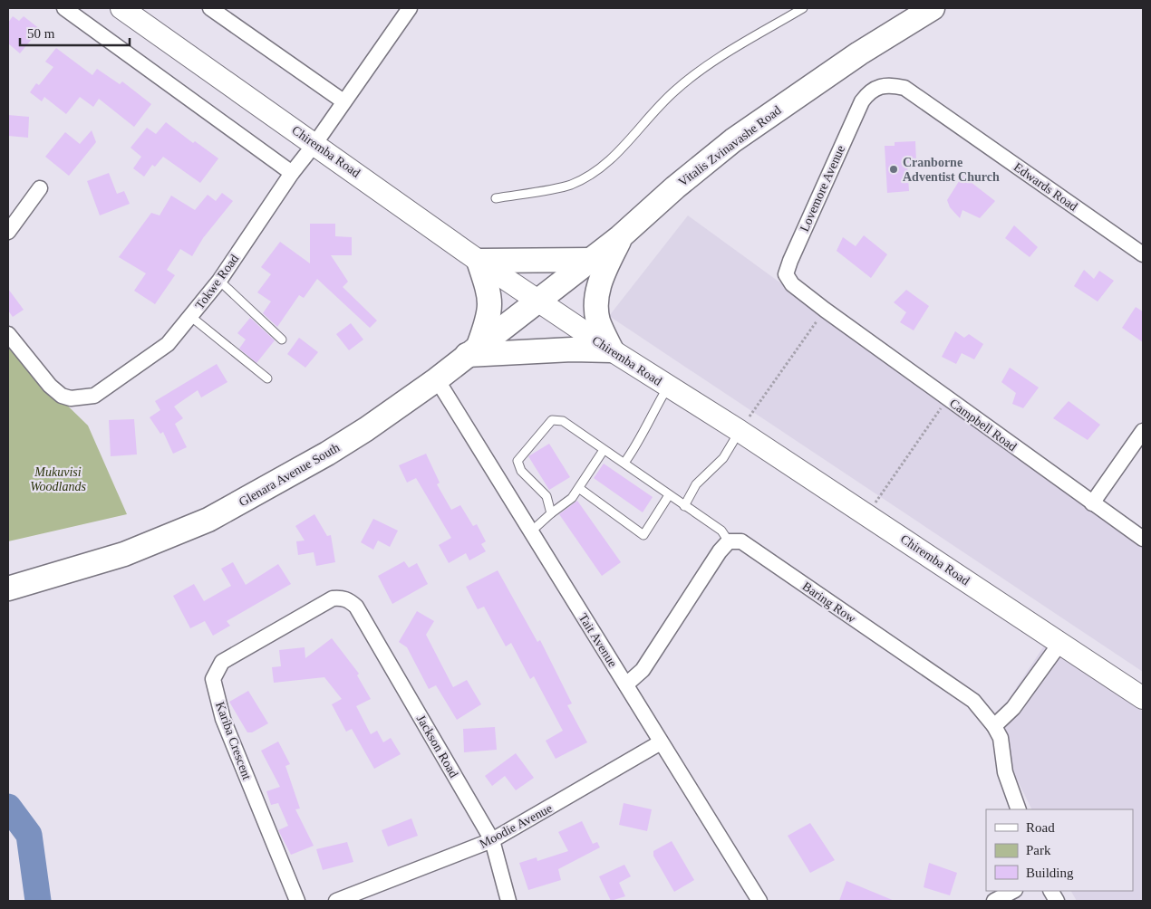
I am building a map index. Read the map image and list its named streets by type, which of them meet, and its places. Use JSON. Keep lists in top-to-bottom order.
{
  "streets": {
    "main road": ["Vitalis Zvinavashe Road", "Chiremba Road", "Glenara Avenue South"],
    "street": [
      "Edwards Road",
      "Lovemore Avenue",
      "Tokwe Road",
      "Campbell Road",
      "Baring Row",
      "Tait Avenue",
      "Kariba Crescent",
      "Jackson Road",
      "Moodie Avenue"
    ]
  },
  "crossings": [
    ["Vitalis Zvinavashe Road", "Chiremba Road"],
    ["Vitalis Zvinavashe Road", "Glenara Avenue South"],
    ["Chiremba Road", "Tokwe Road"],
    ["Chiremba Road", "Glenara Avenue South"],
    ["Edwards Road", "Lovemore Avenue"],
    ["Lovemore Avenue", "Campbell Road"],
    ["Glenara Avenue South", "Tait Avenue"],
    ["Tait Avenue", "Moodie Avenue"],
    ["Kariba Crescent", "Jackson Road"],
    ["Jackson Road", "Moodie Avenue"]
  ],
  "parks": ["Mukuvisi Woodlands"],
  "places": ["Cranborne Adventist Church"],
  "legend": ["Road", "Park", "Building"],
  "scale_bar": "50 m"
}
